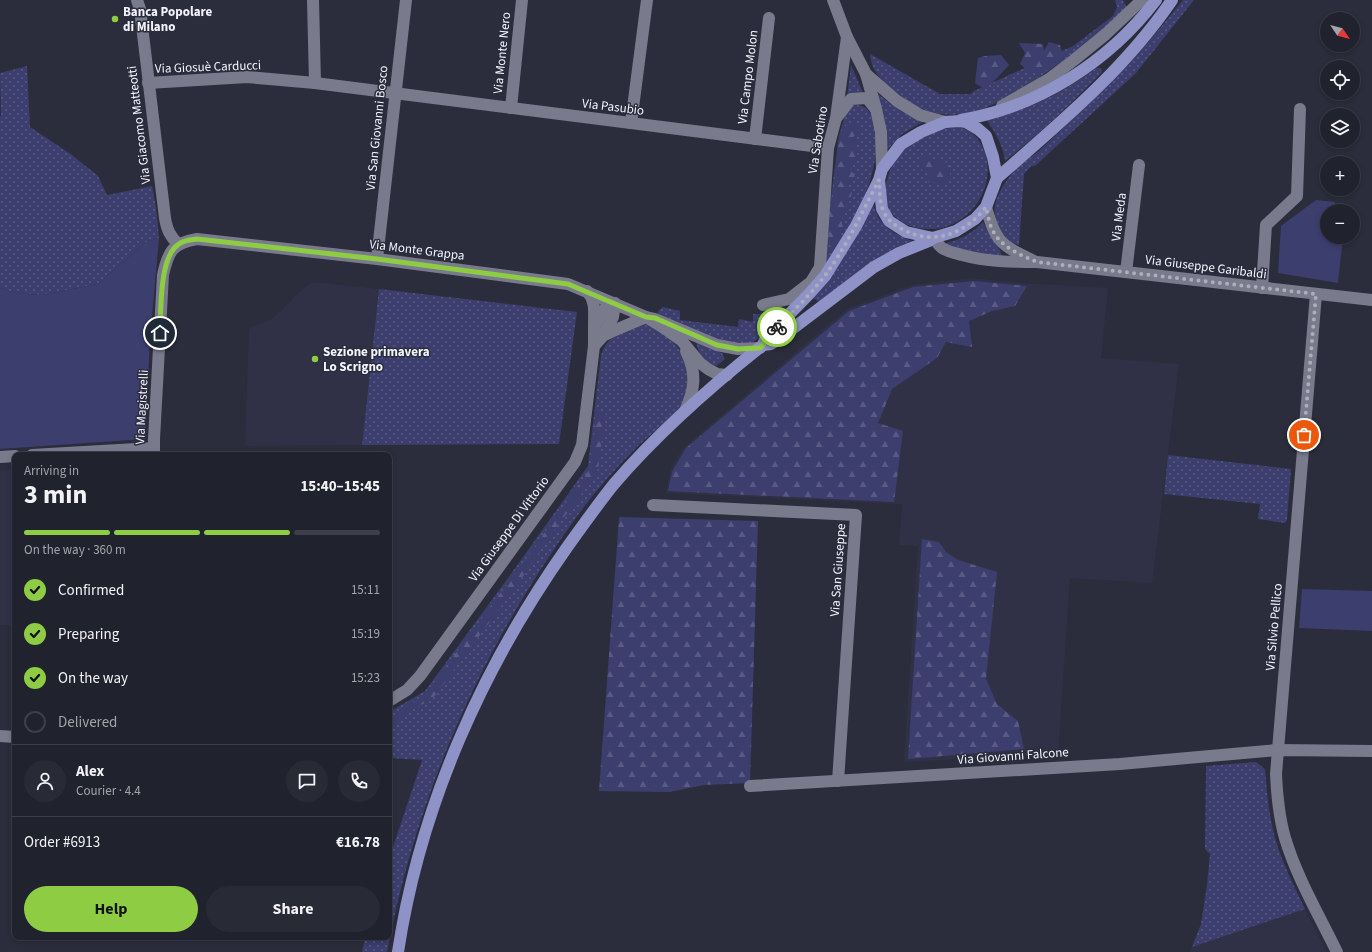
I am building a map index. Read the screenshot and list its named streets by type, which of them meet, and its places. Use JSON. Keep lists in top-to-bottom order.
{
  "streets": {
    "street": [
      "Via Monte Nero",
      "Via Giosuè Carducci",
      "Via Campo Molon",
      "Via Pasubio",
      "Via Giacomo Matteotti",
      "Via San Giovanni Bosco",
      "Via Sabotino",
      "Via Meda",
      "Via Monte Grappa",
      "Via Giuseppe Garibaldi",
      "Via Magistrelli",
      "Via Giuseppe Di Vittorio",
      "Via San Giuseppe",
      "Via Silvio Pellico",
      "Via Giovanni Falcone"
    ]
  },
  "crossings": [
    ["Via Monte Nero", "Via Pasubio"],
    ["Via Giosuè Carducci", "Via Pasubio"],
    ["Via Giosuè Carducci", "Via Giacomo Matteotti"],
    ["Via Giosuè Carducci", "Via San Giovanni Bosco"],
    ["Via Campo Molon", "Via Pasubio"],
    ["Via Pasubio", "Via San Giovanni Bosco"],
    ["Via Pasubio", "Via Sabotino"],
    ["Via Giacomo Matteotti", "Via Monte Grappa"],
    ["Via Giacomo Matteotti", "Via Magistrelli"],
    ["Via San Giovanni Bosco", "Via Monte Grappa"],
    ["Via Meda", "Via Giuseppe Garibaldi"],
    ["Via Monte Grappa", "Via Magistrelli"],
    ["Via Monte Grappa", "Via Giuseppe Di Vittorio"],
    ["Via Giuseppe Garibaldi", "Via Silvio Pellico"],
    ["Via San Giuseppe", "Via Giovanni Falcone"],
    ["Via Silvio Pellico", "Via Giovanni Falcone"]
  ],
  "places": ["Banca Popolare di Milano", "Sezione primavera Lo Scrigno"],
  "north": "bottom right",
  "page": {
    "map_buttons": ["+", "−"],
    "heading": ["3 min", "Arriving in", "15:40–15:45"],
    "panel": [
      "Alex",
      "Courier · 4.4",
      "Order #6913",
      "€16.78"
    ],
    "bar": "On the way · 360 m",
    "list": [
      ["Confirmed", "15:11"],
      ["Preparing", "15:19"],
      ["On the way", "15:23"],
      "Delivered"
    ],
    "buttons": ["Help", "Share"]
  }
}
